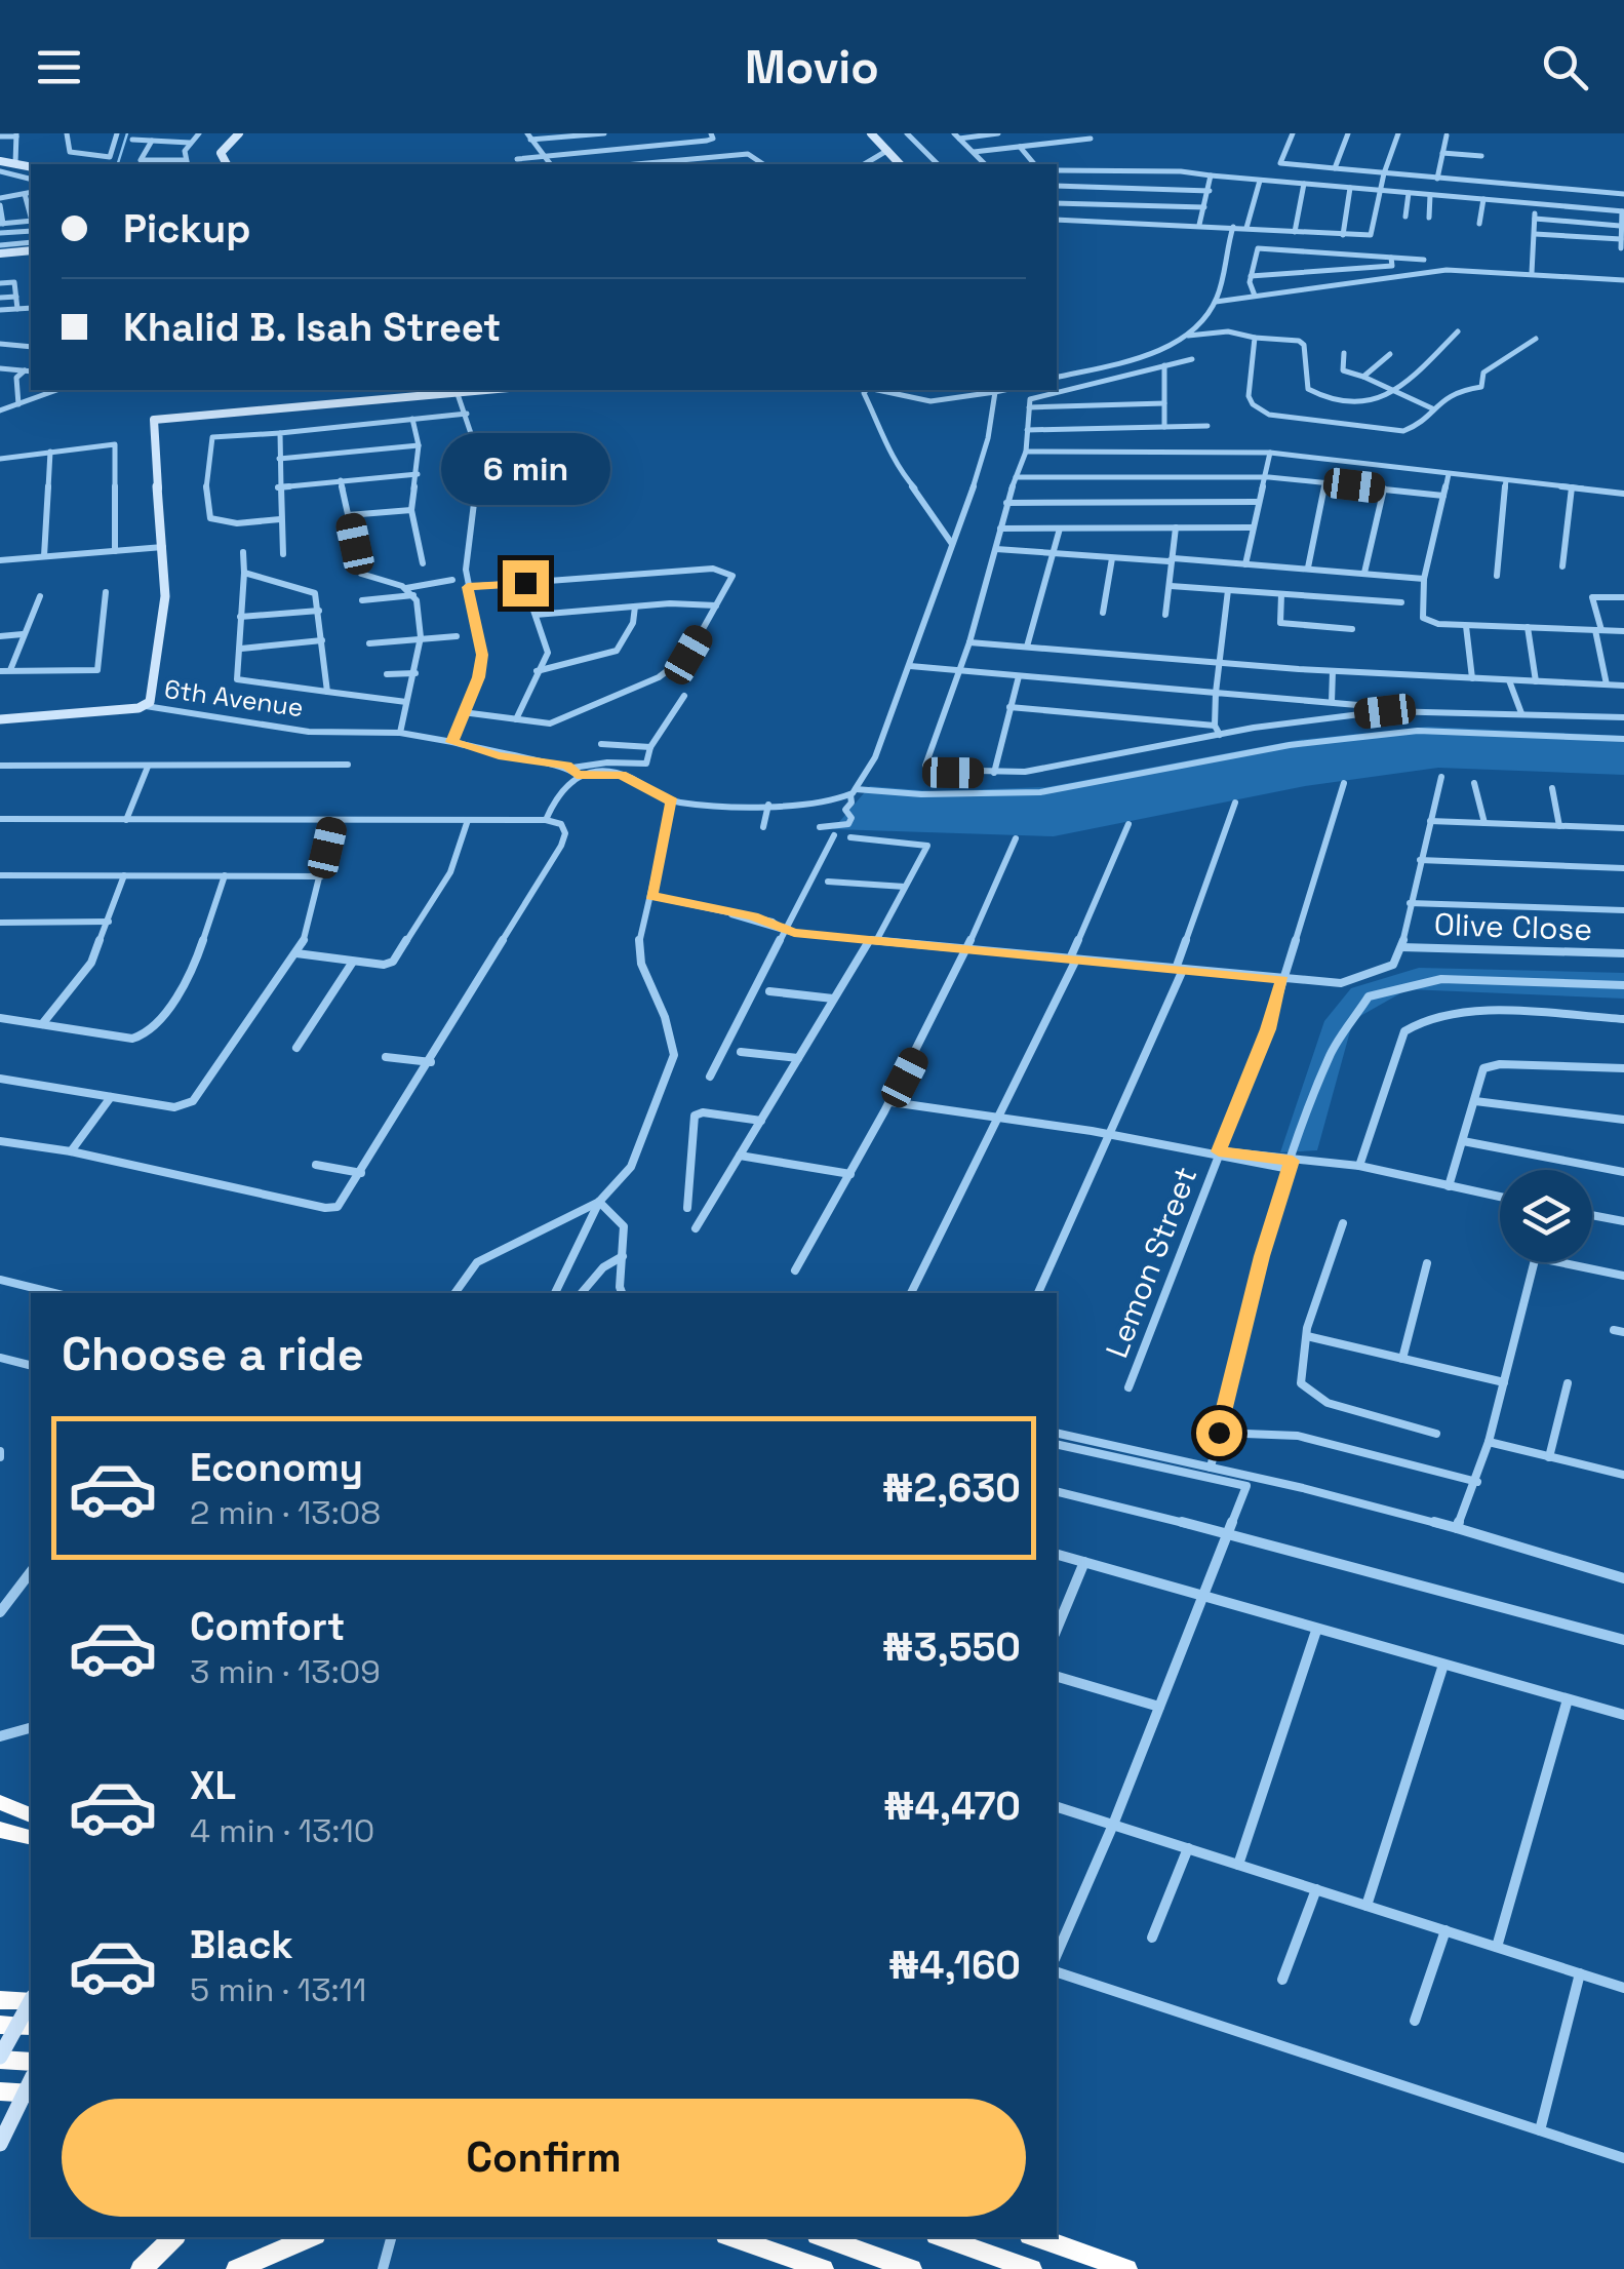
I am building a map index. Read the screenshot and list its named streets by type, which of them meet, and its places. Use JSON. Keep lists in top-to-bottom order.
{
  "streets": {
    "street": ["6th Avenue", "Olive Close", "Lemon Street"]
  },
  "page": {
    "header": "Movio",
    "banner": ["Pickup", "Khalid B. Isah Street"],
    "bubble": "6 min",
    "heading": "Choose a ride",
    "list": [
      {
        "name": "Economy",
        "note": "2 min · 13:08",
        "value": "₦2,630"
      },
      {
        "name": "Comfort",
        "note": "3 min · 13:09",
        "value": "₦3,550"
      },
      {
        "name": "XL",
        "note": "4 min · 13:10",
        "value": "₦4,470"
      },
      {
        "name": "Black",
        "note": "5 min · 13:11",
        "value": "₦4,160"
      }
    ],
    "buttons": "Confirm"
  }
}
